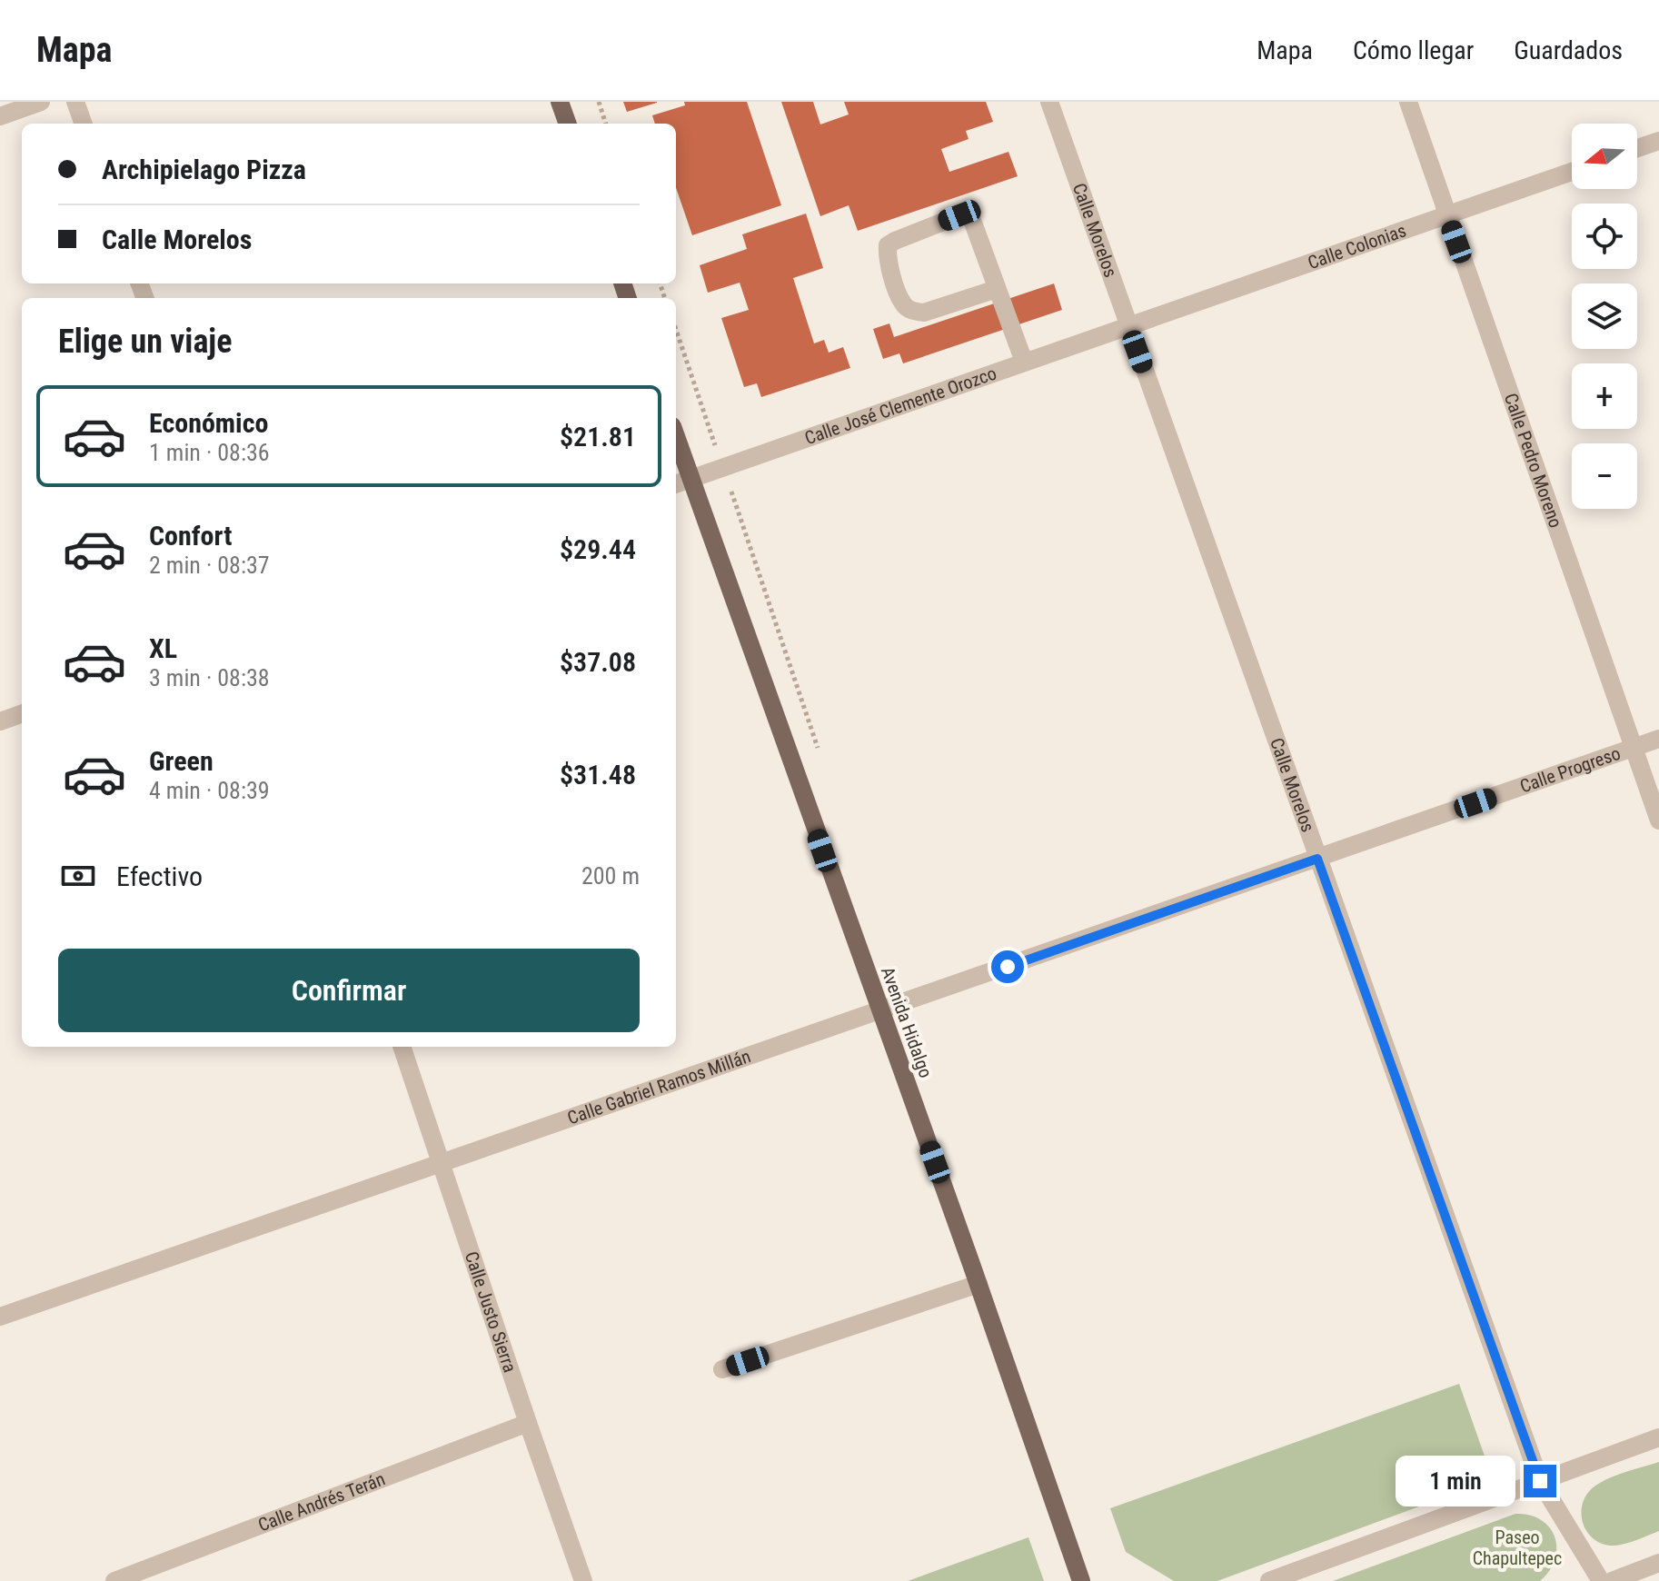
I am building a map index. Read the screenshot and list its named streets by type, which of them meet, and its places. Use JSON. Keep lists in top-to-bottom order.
{
  "streets": {
    "main road": ["Avenida Hidalgo"],
    "street": [
      "Calle Morelos",
      "Calle Colonias",
      "Calle José Clemente Orozco",
      "Calle Pedro Moreno",
      "Calle Progreso",
      "Calle Gabriel Ramos Millán",
      "Calle Justo Sierra",
      "Calle Andrés Terán"
    ]
  },
  "crossings": [
    ["Calle Morelos", "Calle Colonias"],
    ["Calle Morelos", "Calle José Clemente Orozco"],
    ["Calle Morelos", "Calle Progreso"],
    ["Calle Morelos", "Calle Gabriel Ramos Millán"],
    ["Calle Colonias", "Calle José Clemente Orozco"],
    ["Calle Colonias", "Calle Pedro Moreno"],
    ["Calle José Clemente Orozco", "Avenida Hidalgo"],
    ["Calle Pedro Moreno", "Calle Progreso"],
    ["Calle Progreso", "Calle Gabriel Ramos Millán"],
    ["Avenida Hidalgo", "Calle Gabriel Ramos Millán"],
    ["Calle Gabriel Ramos Millán", "Calle Justo Sierra"],
    ["Calle Justo Sierra", "Calle Andrés Terán"]
  ],
  "parks": ["Paseo Chapultepec"],
  "north": "left",
  "page": {
    "header": "Mapa",
    "nav": ["Mapa", "Cómo llegar", "Guardados"],
    "map_buttons": ["+", "−"],
    "banner": ["Archipielago Pizza", "Calle Morelos"],
    "heading": "Elige un viaje",
    "list": [
      {
        "name": "Económico",
        "note": "1 min · 08:36",
        "value": "$21.81"
      },
      {
        "name": "Confort",
        "note": "2 min · 08:37",
        "value": "$29.44"
      },
      {
        "name": "XL",
        "note": "3 min · 08:38",
        "value": "$37.08"
      },
      {
        "name": "Green",
        "note": "4 min · 08:39",
        "value": "$31.48"
      }
    ],
    "pay": ["Efectivo", "200 m"],
    "buttons": "Confirmar",
    "bubble": "1 min"
  }
}
